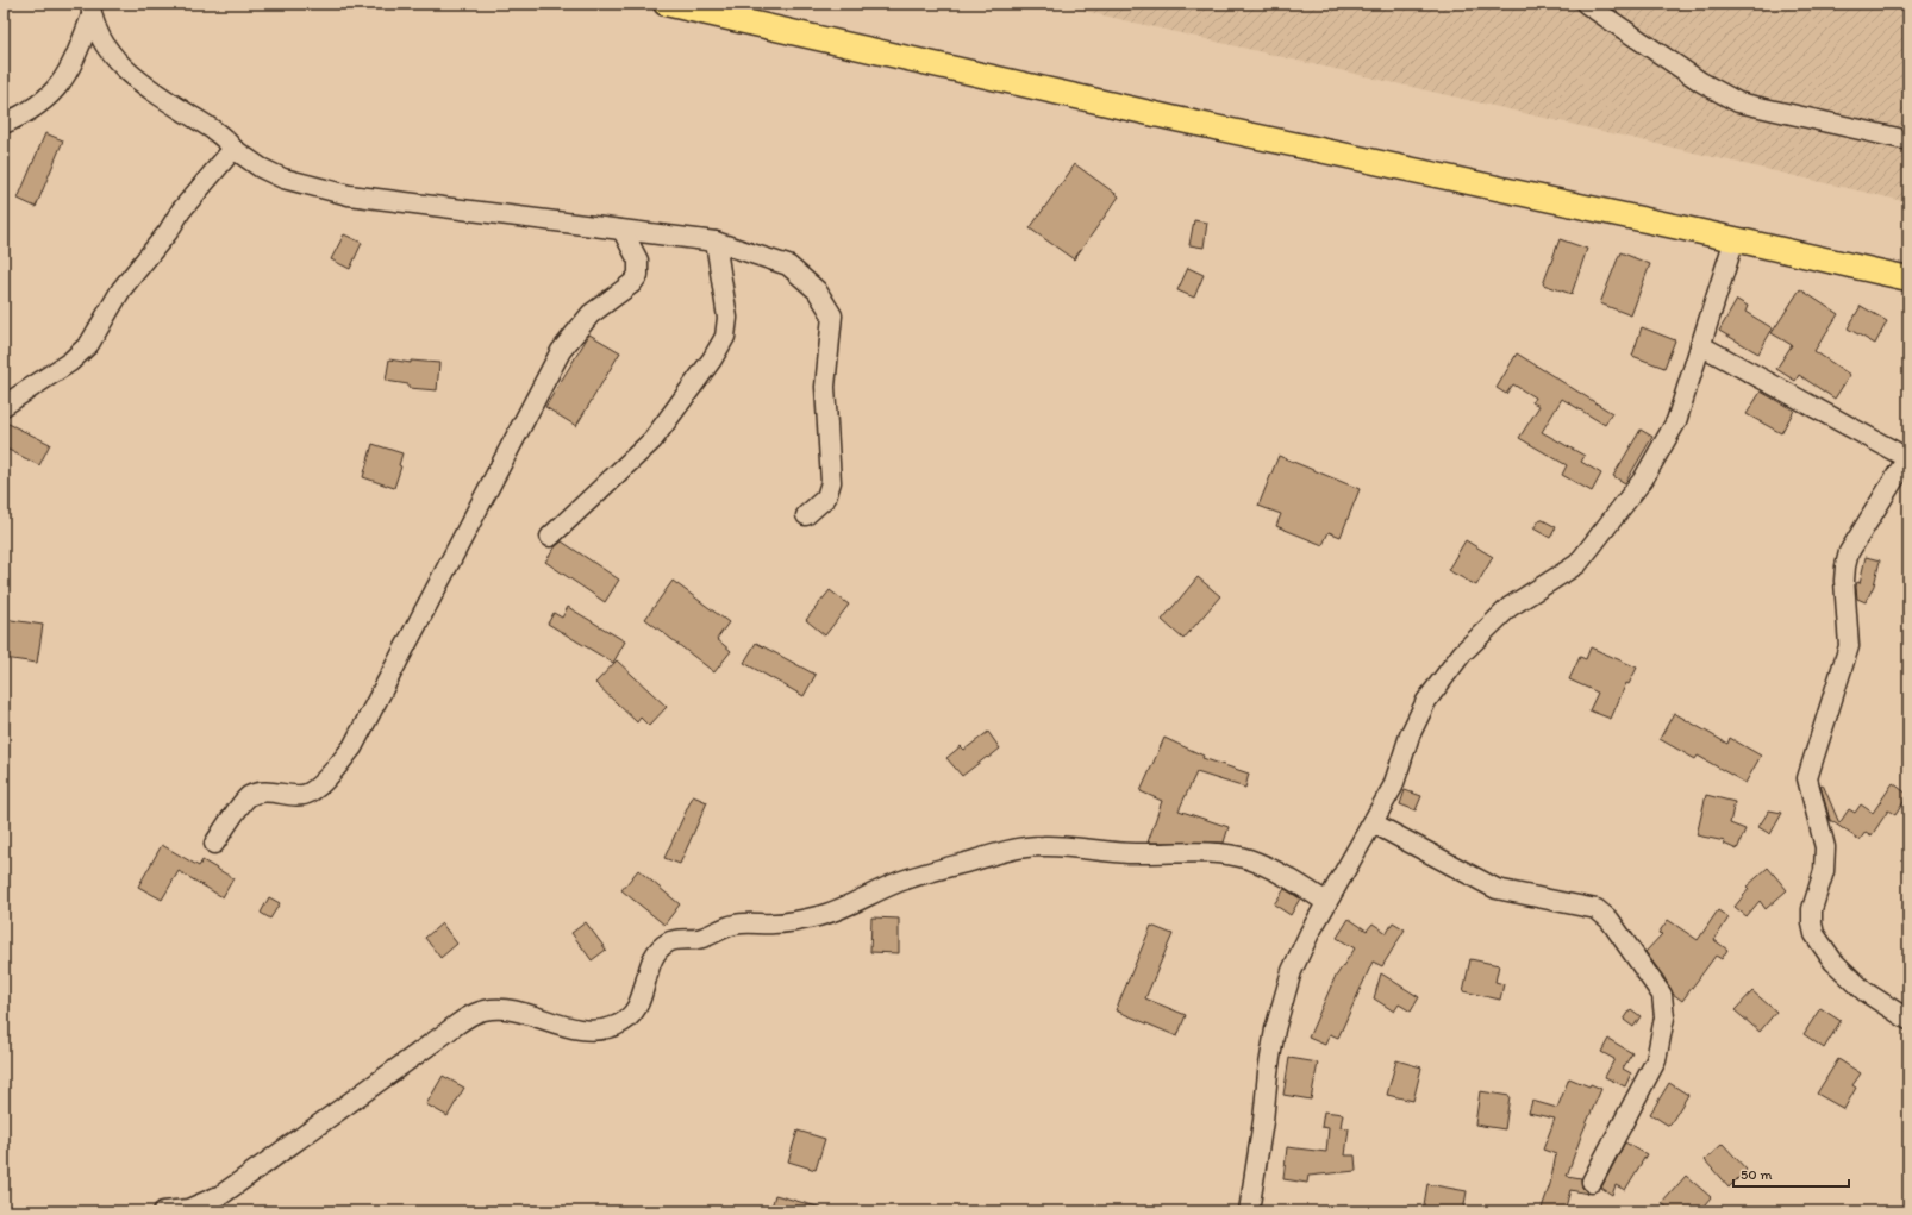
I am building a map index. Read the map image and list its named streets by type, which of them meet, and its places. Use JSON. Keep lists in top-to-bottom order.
{
  "scale_bar": "50 m"
}
